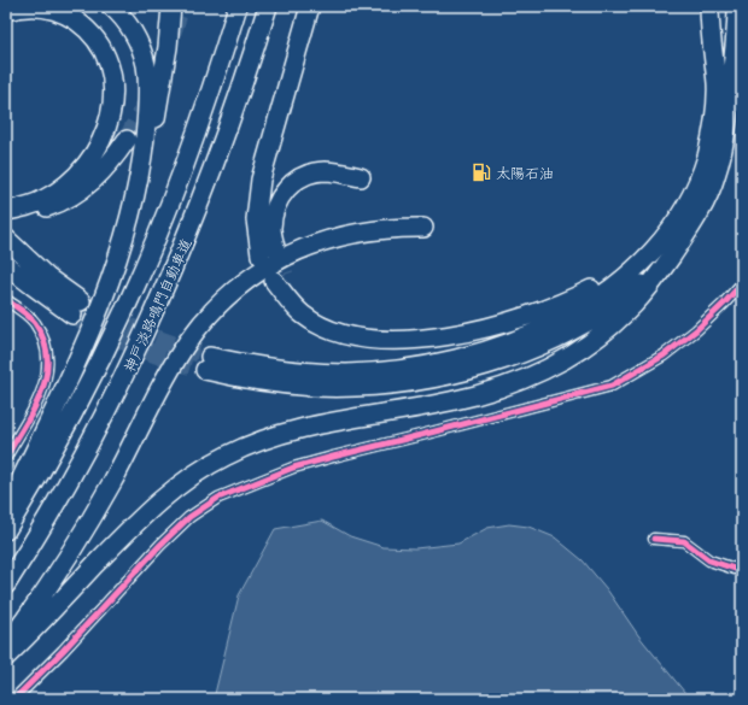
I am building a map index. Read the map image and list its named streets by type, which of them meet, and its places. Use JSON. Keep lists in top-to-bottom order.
{
  "streets": {
    "highway": ["神戸淡路鳴門自動車道"]
  },
  "places": {
    "fuel station": ["太陽石油"]
  }
}
